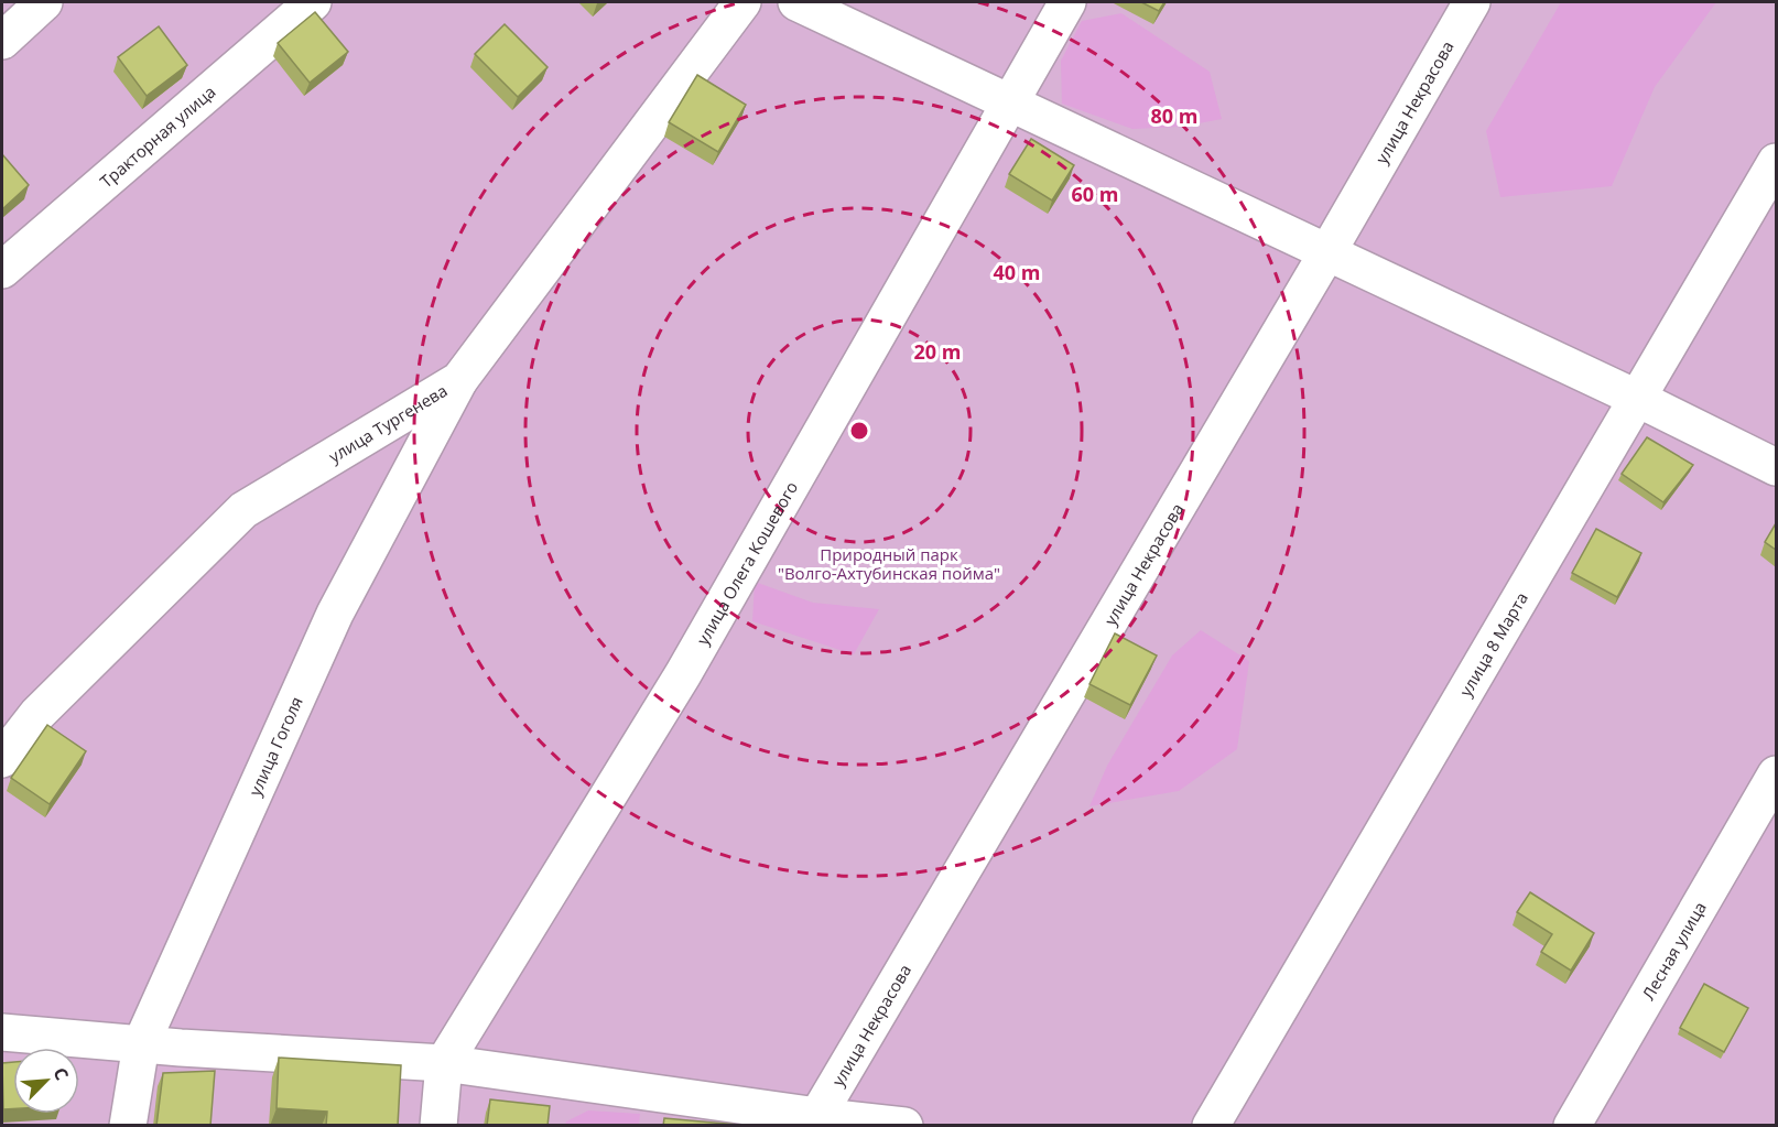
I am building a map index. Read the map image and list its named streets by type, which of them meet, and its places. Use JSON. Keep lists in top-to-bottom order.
{
  "streets": {
    "street": [
      "улица Некрасова",
      "Тракторная улица",
      "улица Тургенева",
      "улица Олега Кошевого",
      "улица 8 Марта",
      "улица Гоголя",
      "Лесная улица"
    ]
  },
  "crossings": [
    ["улица Тургенева", "улица Гоголя"]
  ],
  "parks": ["Природный парк \"Волго-Ахтубинская пойма\""],
  "north": "top right",
  "rings": [
    "80 m",
    "60 m",
    "40 m",
    "20 m"
  ]
}
